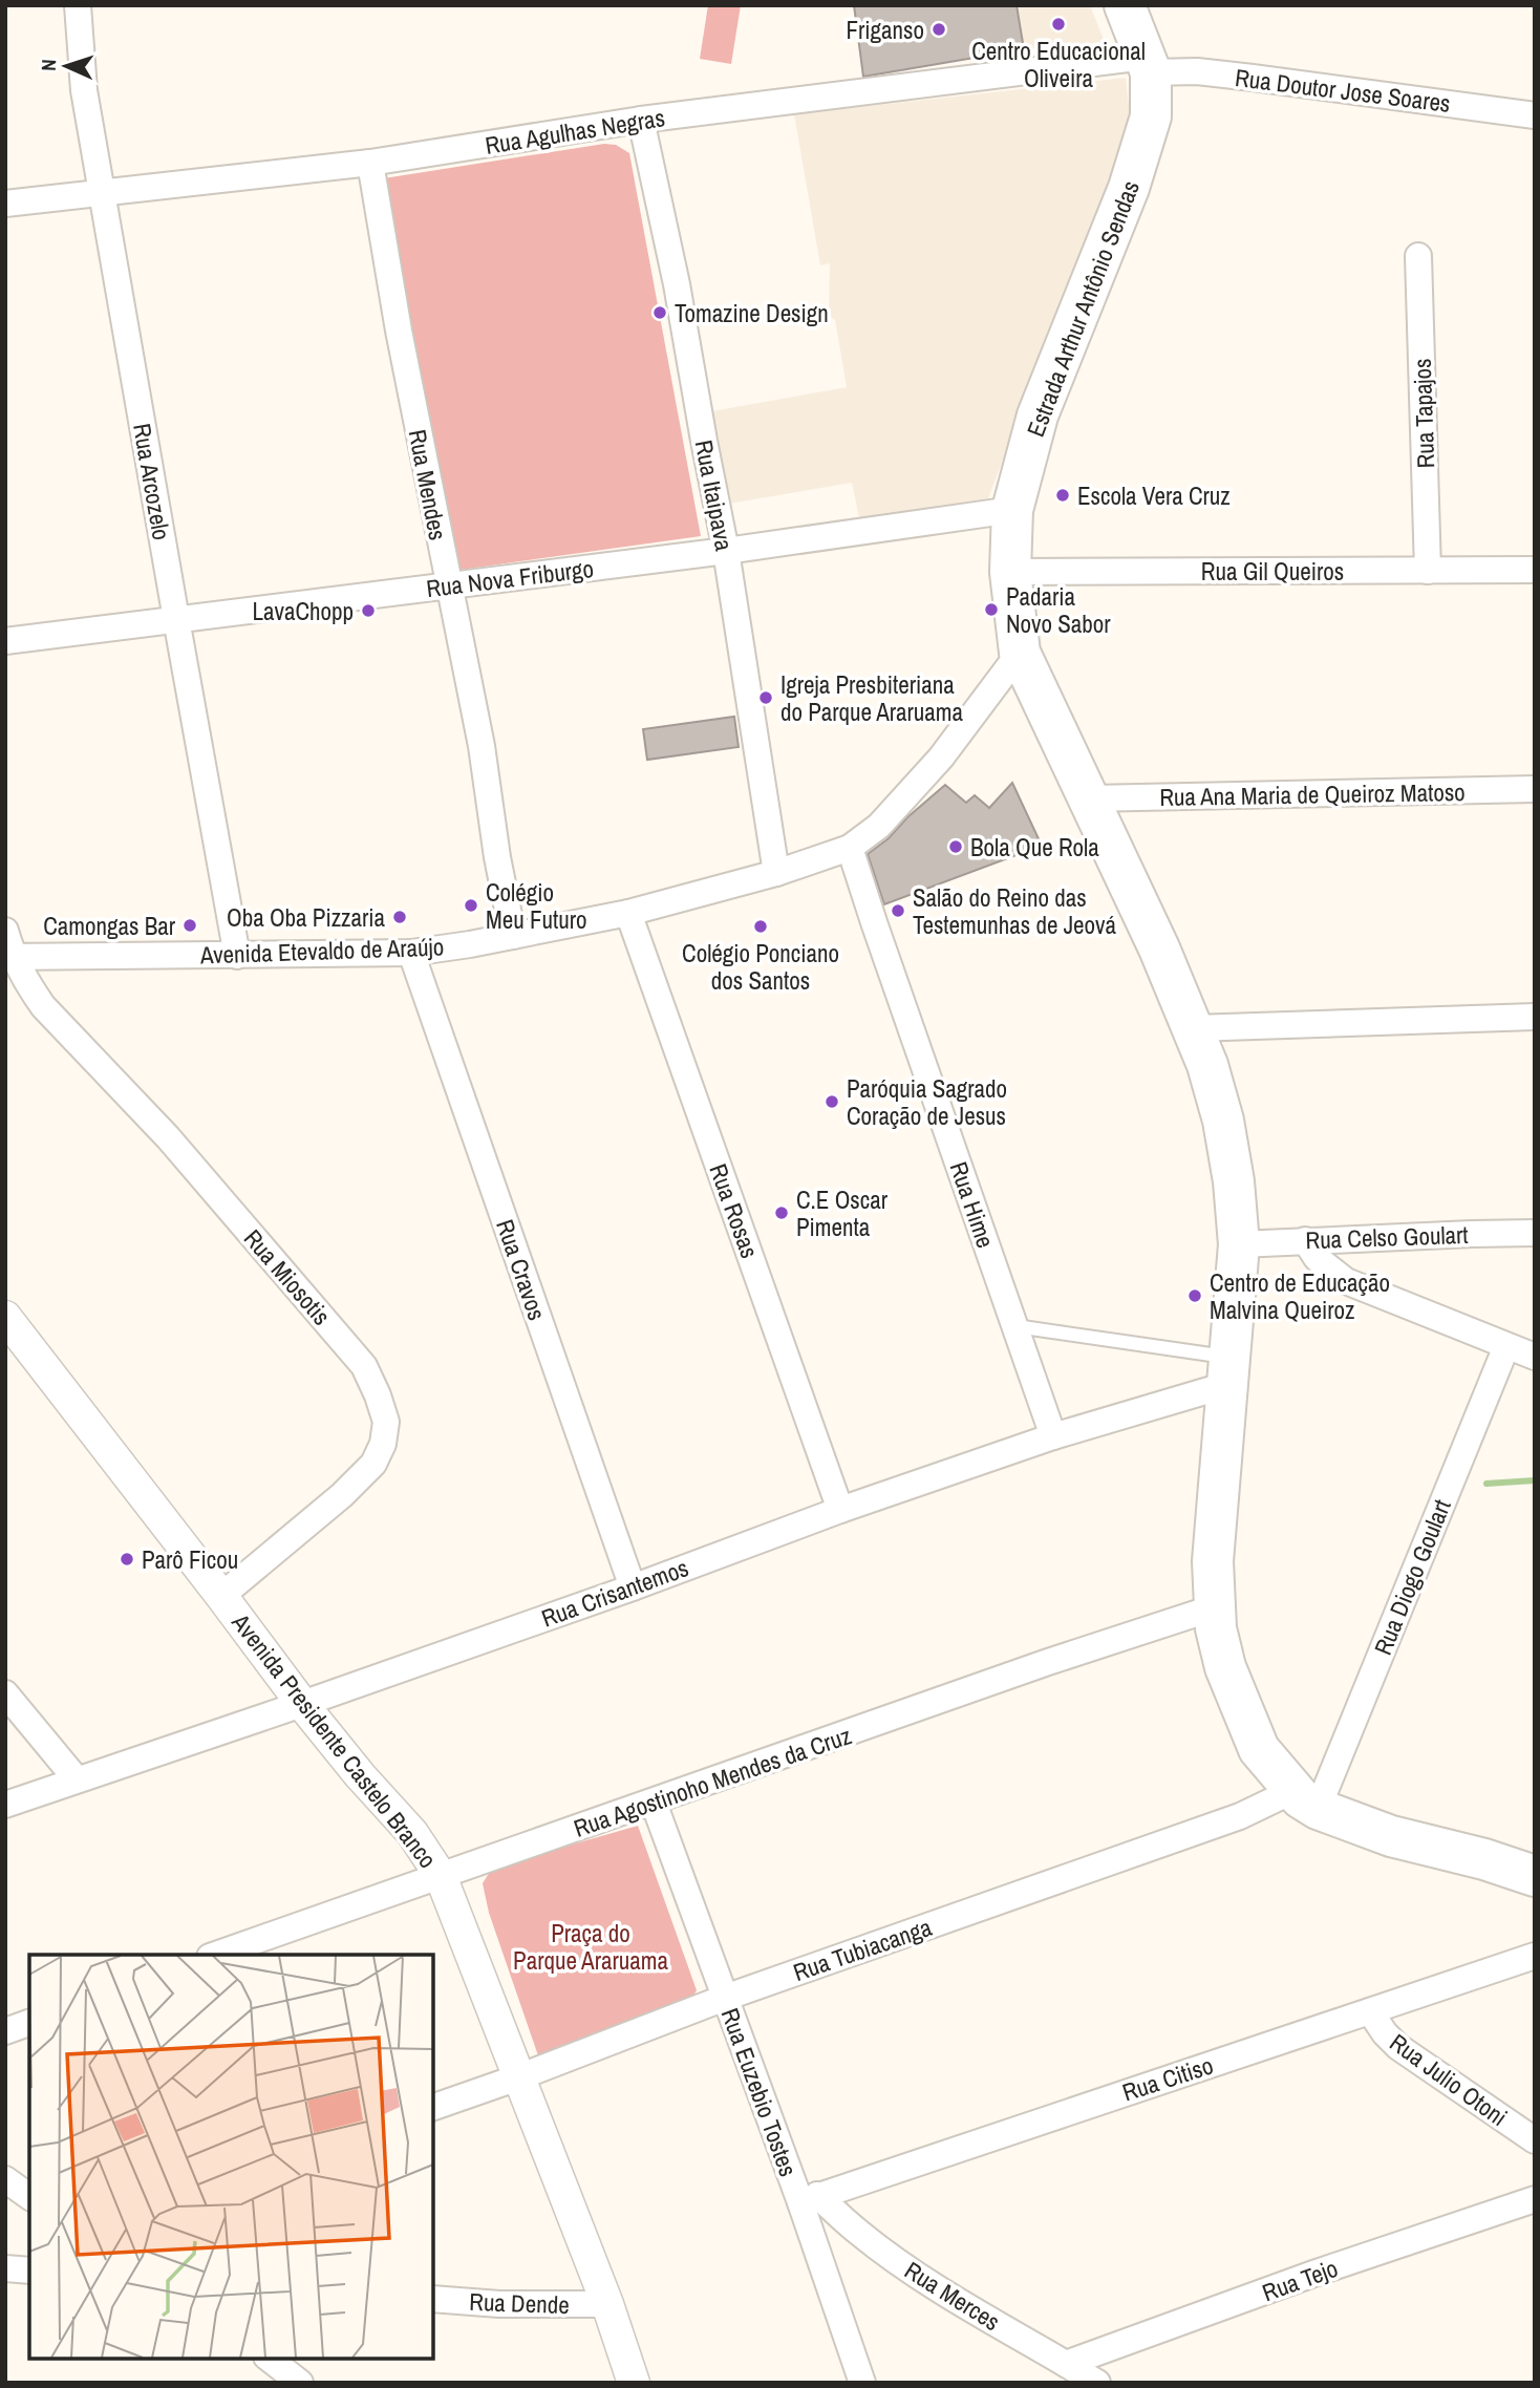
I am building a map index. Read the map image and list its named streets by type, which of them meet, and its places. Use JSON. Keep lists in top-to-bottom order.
{
  "streets": {
    "main road": ["Estrada Arthur Antônio Sendas"],
    "street": [
      "Rua Doutor Jose Soares",
      "Rua Agulhas Negras",
      "Rua Tapajos",
      "Rua Arcozelo",
      "Rua Mendes",
      "Rua Itaipava",
      "Rua Gil Queiros",
      "Rua Nova Friburgo",
      "Rua Ana Maria de Queiroz Matoso",
      "Avenida Etevaldo de Araújo",
      "Rua Hime",
      "Rua Rosas",
      "Rua Celso Goulart",
      "Rua Cravos",
      "Rua Miosotis",
      "Rua Diogo Goulart",
      "Rua Crisantemos",
      "Avenida Presidente Castelo Branco",
      "Rua Agostinoho Mendes da Cruz",
      "Rua Tubiacanga",
      "Rua Citiso",
      "Rua Julio Otoni",
      "Rua Euzebio Tostes",
      "Rua Tejo",
      "Rua Merces",
      "Rua Dende"
    ]
  },
  "crossings": [
    ["Rua Doutor Jose Soares", "Rua Agulhas Negras"],
    ["Rua Doutor Jose Soares", "Estrada Arthur Antônio Sendas"],
    ["Rua Agulhas Negras", "Estrada Arthur Antônio Sendas"],
    ["Rua Agulhas Negras", "Rua Arcozelo"],
    ["Rua Agulhas Negras", "Rua Mendes"],
    ["Rua Agulhas Negras", "Rua Itaipava"],
    ["Estrada Arthur Antônio Sendas", "Rua Gil Queiros"],
    ["Estrada Arthur Antônio Sendas", "Rua Nova Friburgo"],
    ["Estrada Arthur Antônio Sendas", "Rua Ana Maria de Queiroz Matoso"],
    ["Estrada Arthur Antônio Sendas", "Avenida Etevaldo de Araújo"],
    ["Estrada Arthur Antônio Sendas", "Rua Celso Goulart"],
    ["Estrada Arthur Antônio Sendas", "Rua Diogo Goulart"],
    ["Estrada Arthur Antônio Sendas", "Rua Crisantemos"],
    ["Estrada Arthur Antônio Sendas", "Rua Agostinoho Mendes da Cruz"],
    ["Estrada Arthur Antônio Sendas", "Rua Tubiacanga"],
    ["Rua Tapajos", "Rua Gil Queiros"],
    ["Rua Arcozelo", "Rua Nova Friburgo"],
    ["Rua Arcozelo", "Avenida Etevaldo de Araújo"],
    ["Rua Mendes", "Rua Nova Friburgo"],
    ["Rua Mendes", "Avenida Etevaldo de Araújo"],
    ["Rua Itaipava", "Rua Nova Friburgo"],
    ["Rua Itaipava", "Avenida Etevaldo de Araújo"],
    ["Avenida Etevaldo de Araújo", "Rua Hime"],
    ["Avenida Etevaldo de Araújo", "Rua Rosas"],
    ["Avenida Etevaldo de Araújo", "Rua Cravos"],
    ["Avenida Etevaldo de Araújo", "Rua Miosotis"],
    ["Rua Hime", "Rua Crisantemos"],
    ["Rua Rosas", "Rua Crisantemos"],
    ["Rua Cravos", "Rua Crisantemos"],
    ["Rua Miosotis", "Avenida Presidente Castelo Branco"],
    ["Rua Diogo Goulart", "Rua Tubiacanga"],
    ["Rua Crisantemos", "Avenida Presidente Castelo Branco"],
    ["Avenida Presidente Castelo Branco", "Rua Agostinoho Mendes da Cruz"],
    ["Avenida Presidente Castelo Branco", "Rua Tubiacanga"],
    ["Avenida Presidente Castelo Branco", "Rua Dende"],
    ["Rua Agostinoho Mendes da Cruz", "Rua Euzebio Tostes"],
    ["Rua Tubiacanga", "Rua Euzebio Tostes"],
    ["Rua Citiso", "Rua Julio Otoni"],
    ["Rua Citiso", "Rua Euzebio Tostes"],
    ["Rua Citiso", "Rua Merces"],
    ["Rua Euzebio Tostes", "Rua Merces"],
    ["Rua Tejo", "Rua Merces"]
  ],
  "parks": ["Praça do Parque Araruama"],
  "places": [
    "Centro Educacional Oliveira",
    "Friganso",
    "Tomazine Design",
    "Escola Vera Cruz",
    "Padaria Novo Sabor",
    "LavaChopp",
    "Igreja Presbiteriana do Parque Araruama",
    "Bola Que Rola",
    "Colégio Meu Futuro",
    "Salão do Reino das Testemunhas de Jeová",
    "Oba Oba Pizzaria",
    "Camongas Bar",
    "Colégio Ponciano dos Santos",
    "Paróquia Sagrado Coração de Jesus",
    "C.E Oscar Pimenta",
    "Centro de Educação Malvina Queiroz",
    "Parô Ficou"
  ],
  "north": "left"
}
